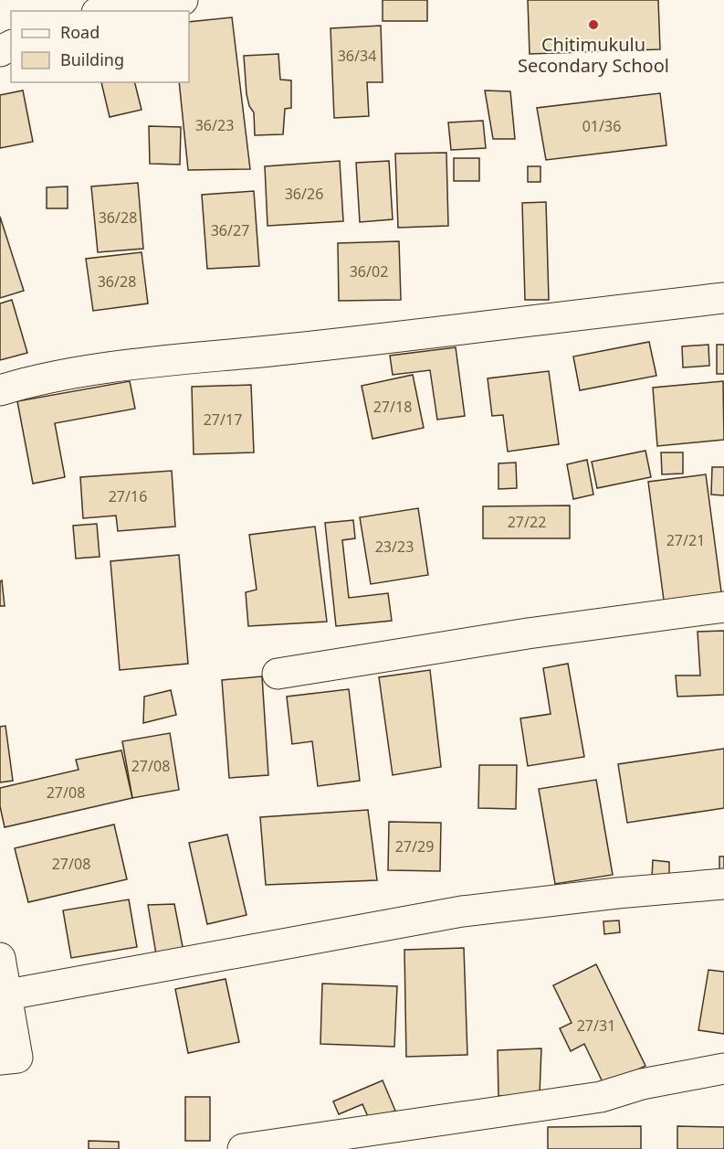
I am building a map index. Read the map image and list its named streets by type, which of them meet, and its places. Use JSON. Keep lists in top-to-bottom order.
{
  "places": ["Chitimukulu Secondary School"],
  "house_numbers": [
    "36/34",
    "36/23",
    "01/36",
    "36/26",
    "36/28",
    "36/27",
    "36/02",
    "36/28",
    "27/18",
    "27/17",
    "27/16",
    "27/22",
    "27/21",
    "23/23",
    "27/08",
    "27/08",
    "27/29",
    "27/08",
    "27/31"
  ],
  "legend": ["Road", "Building"]
}
